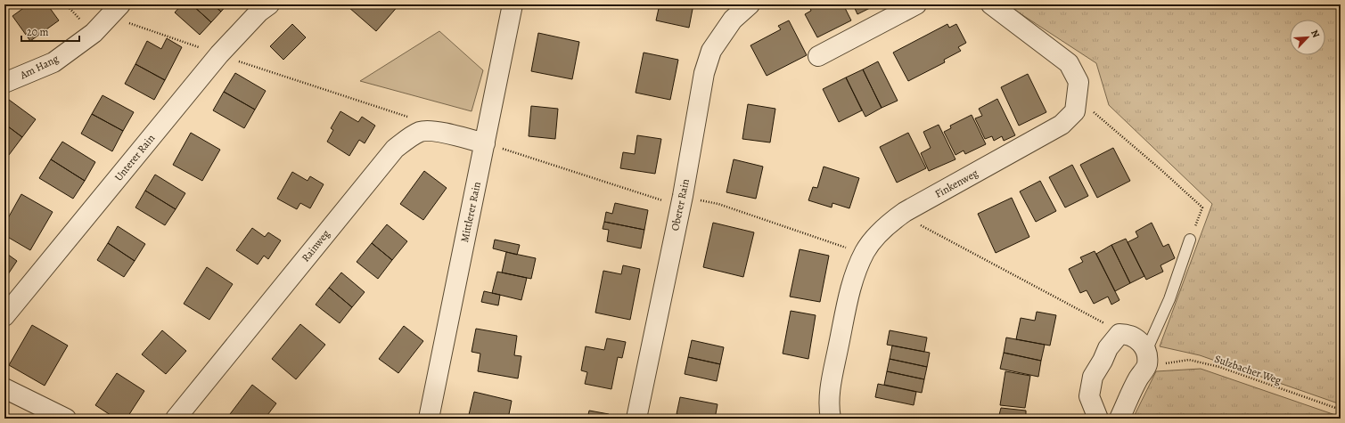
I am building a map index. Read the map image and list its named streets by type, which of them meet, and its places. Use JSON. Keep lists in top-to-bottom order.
{
  "streets": {
    "street": [
      "Am Hang",
      "Unterer Rain",
      "Finkenweg",
      "Oberer Rain",
      "Mittlerer Rain",
      "Rainweg"
    ],
    "path": ["Sulzbacher Weg"]
  },
  "crossings": [
    ["Mittlerer Rain", "Rainweg"]
  ],
  "scale_bar": "20 m",
  "north": "top right"
}
